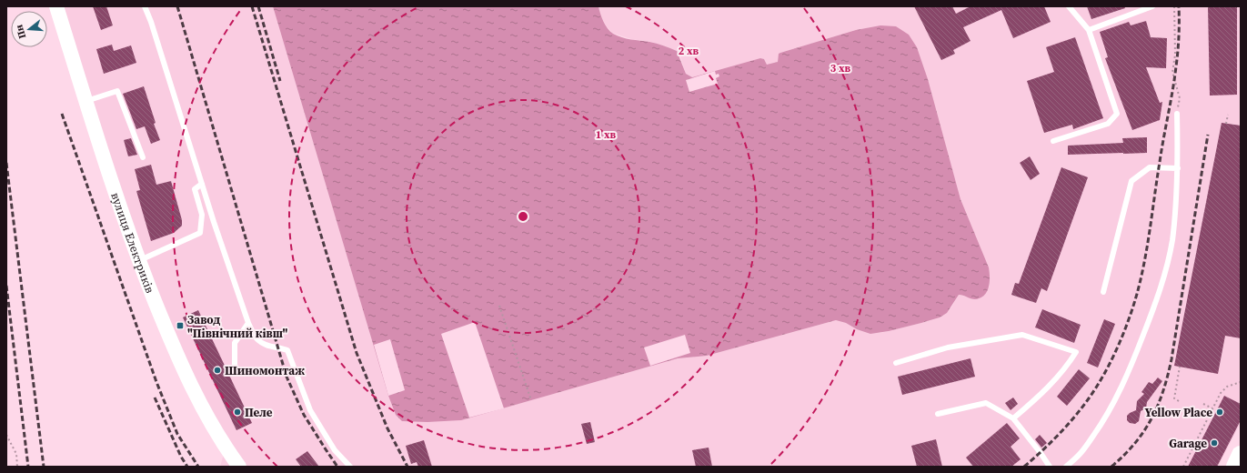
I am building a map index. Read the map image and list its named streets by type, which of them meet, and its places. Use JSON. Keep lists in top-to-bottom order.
{
  "streets": {
    "street": ["вулиця Електриків"]
  },
  "places": {
    "transit": ["Завод \"Північний кiвш\""],
    "other": [
      "Шиномонтаж",
      "Пеле",
      "Yellow Place",
      "Garage"
    ]
  },
  "north": "left",
  "rings": ["2 хв", "3 хв", "1 хв"]
}
